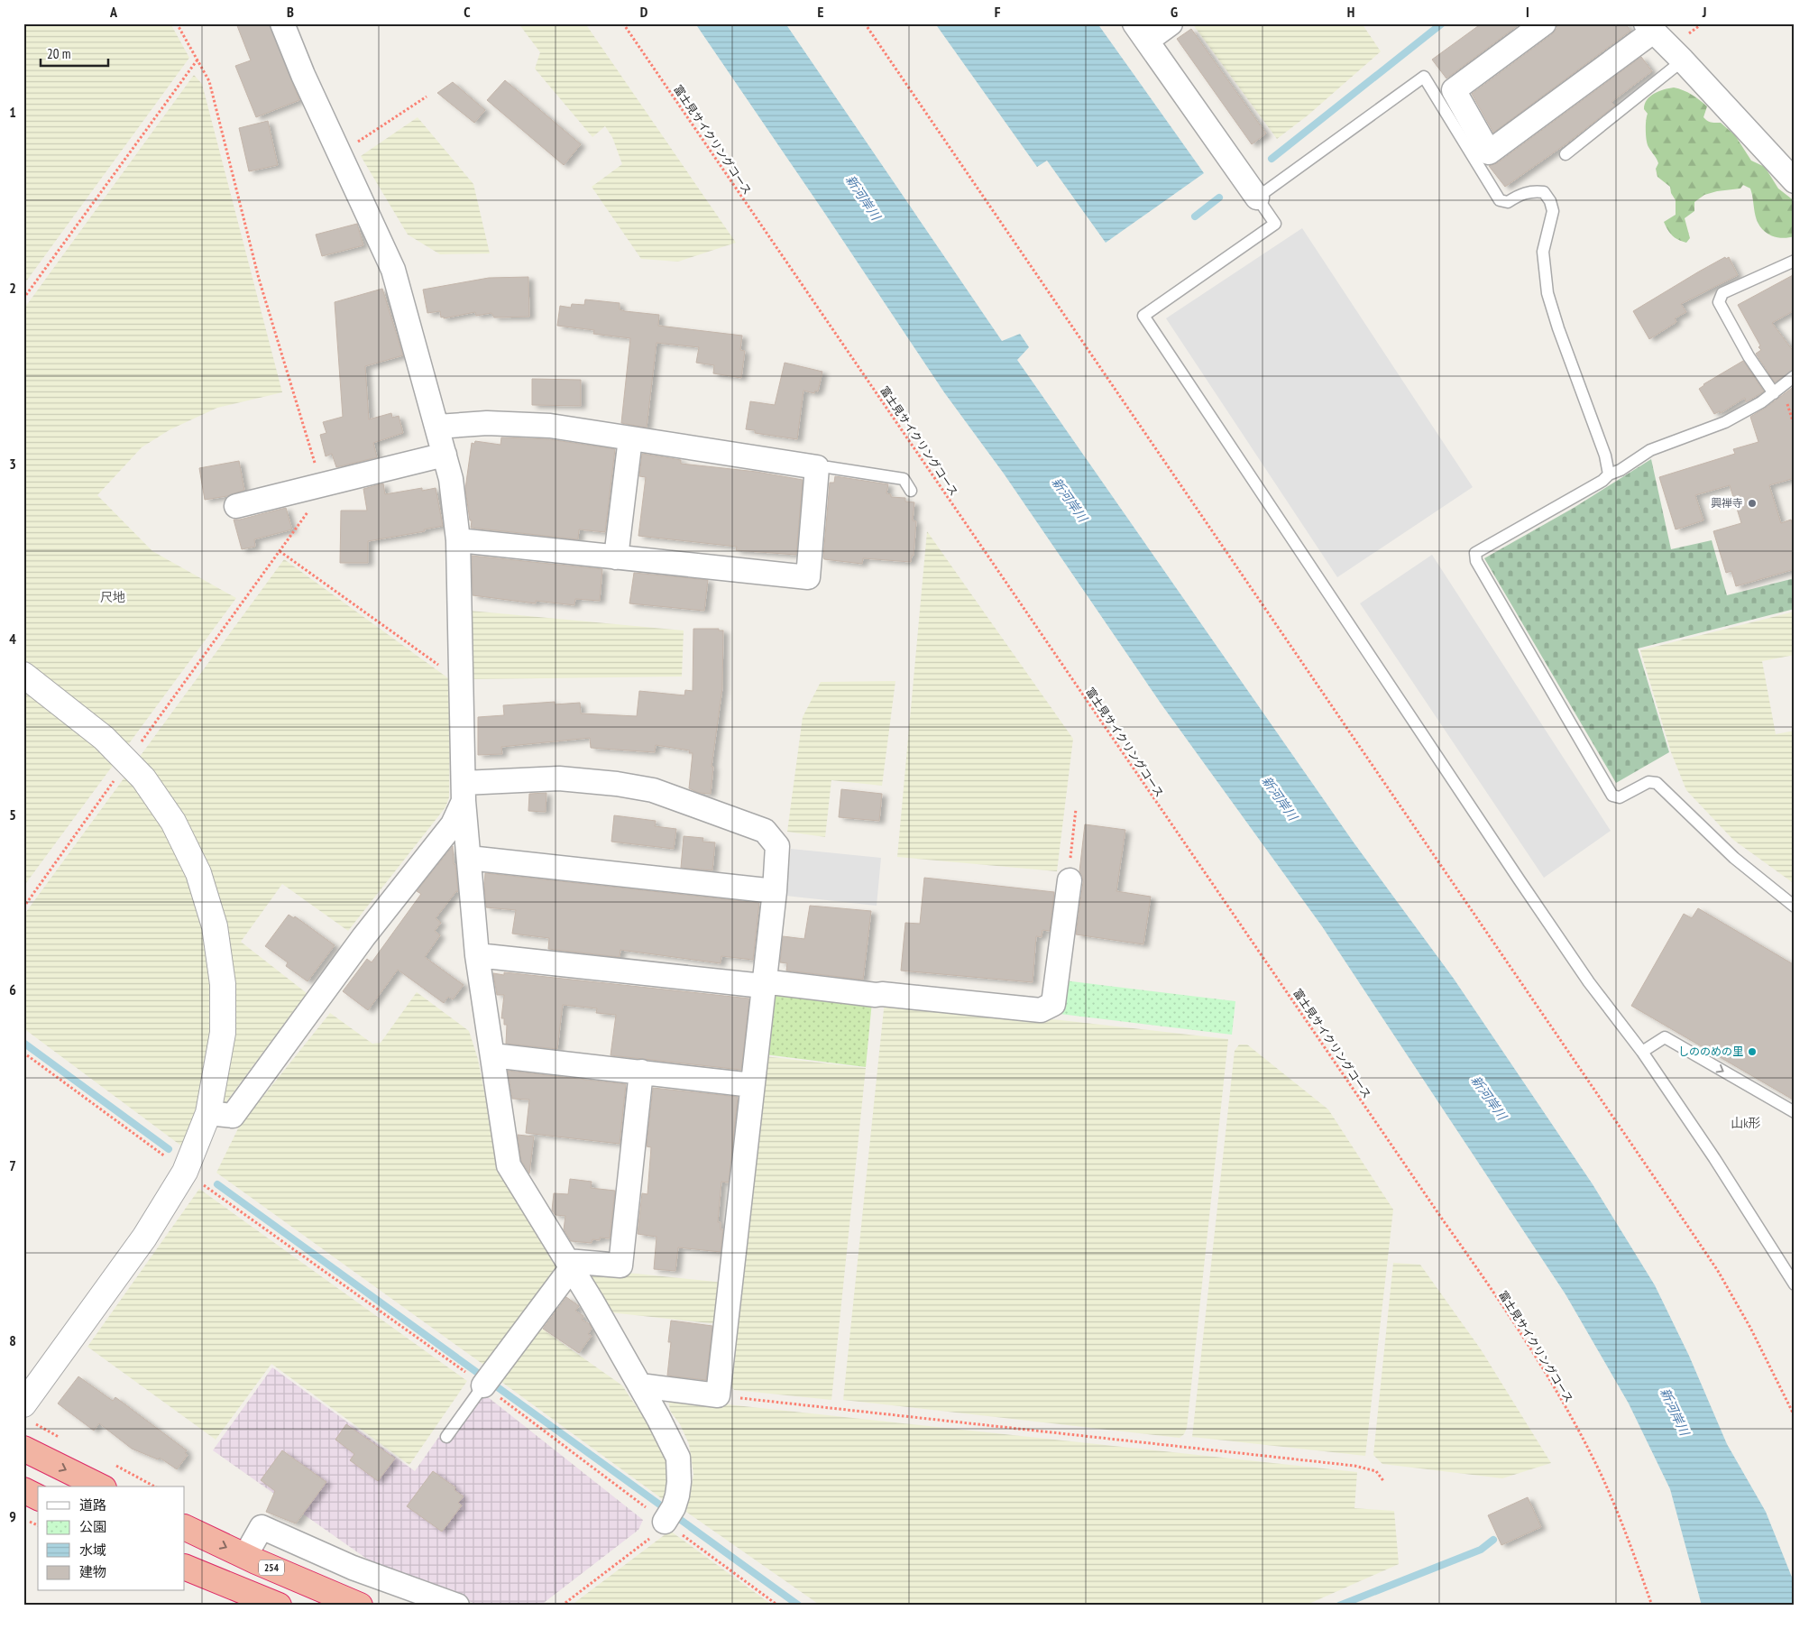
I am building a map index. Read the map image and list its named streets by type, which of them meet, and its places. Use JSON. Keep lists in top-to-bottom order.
{
  "streets": {
    "highway": ["254"],
    "path": ["富士見サイクリングコース"]
  },
  "districts": ["尺地", "山k形"],
  "water": ["新河岸川"],
  "places": ["興禅寺", "しののめの里"],
  "legend": [
    "道路",
    "公園",
    "水域",
    "建物"
  ],
  "scale_bar": "20 m",
  "grid": {
    "columns": [
      "A",
      "B",
      "C",
      "D",
      "E",
      "F",
      "G",
      "H",
      "I",
      "J"
    ],
    "rows": [
      "1",
      "2",
      "3",
      "4",
      "5",
      "6",
      "7",
      "8",
      "9"
    ]
  }
}
